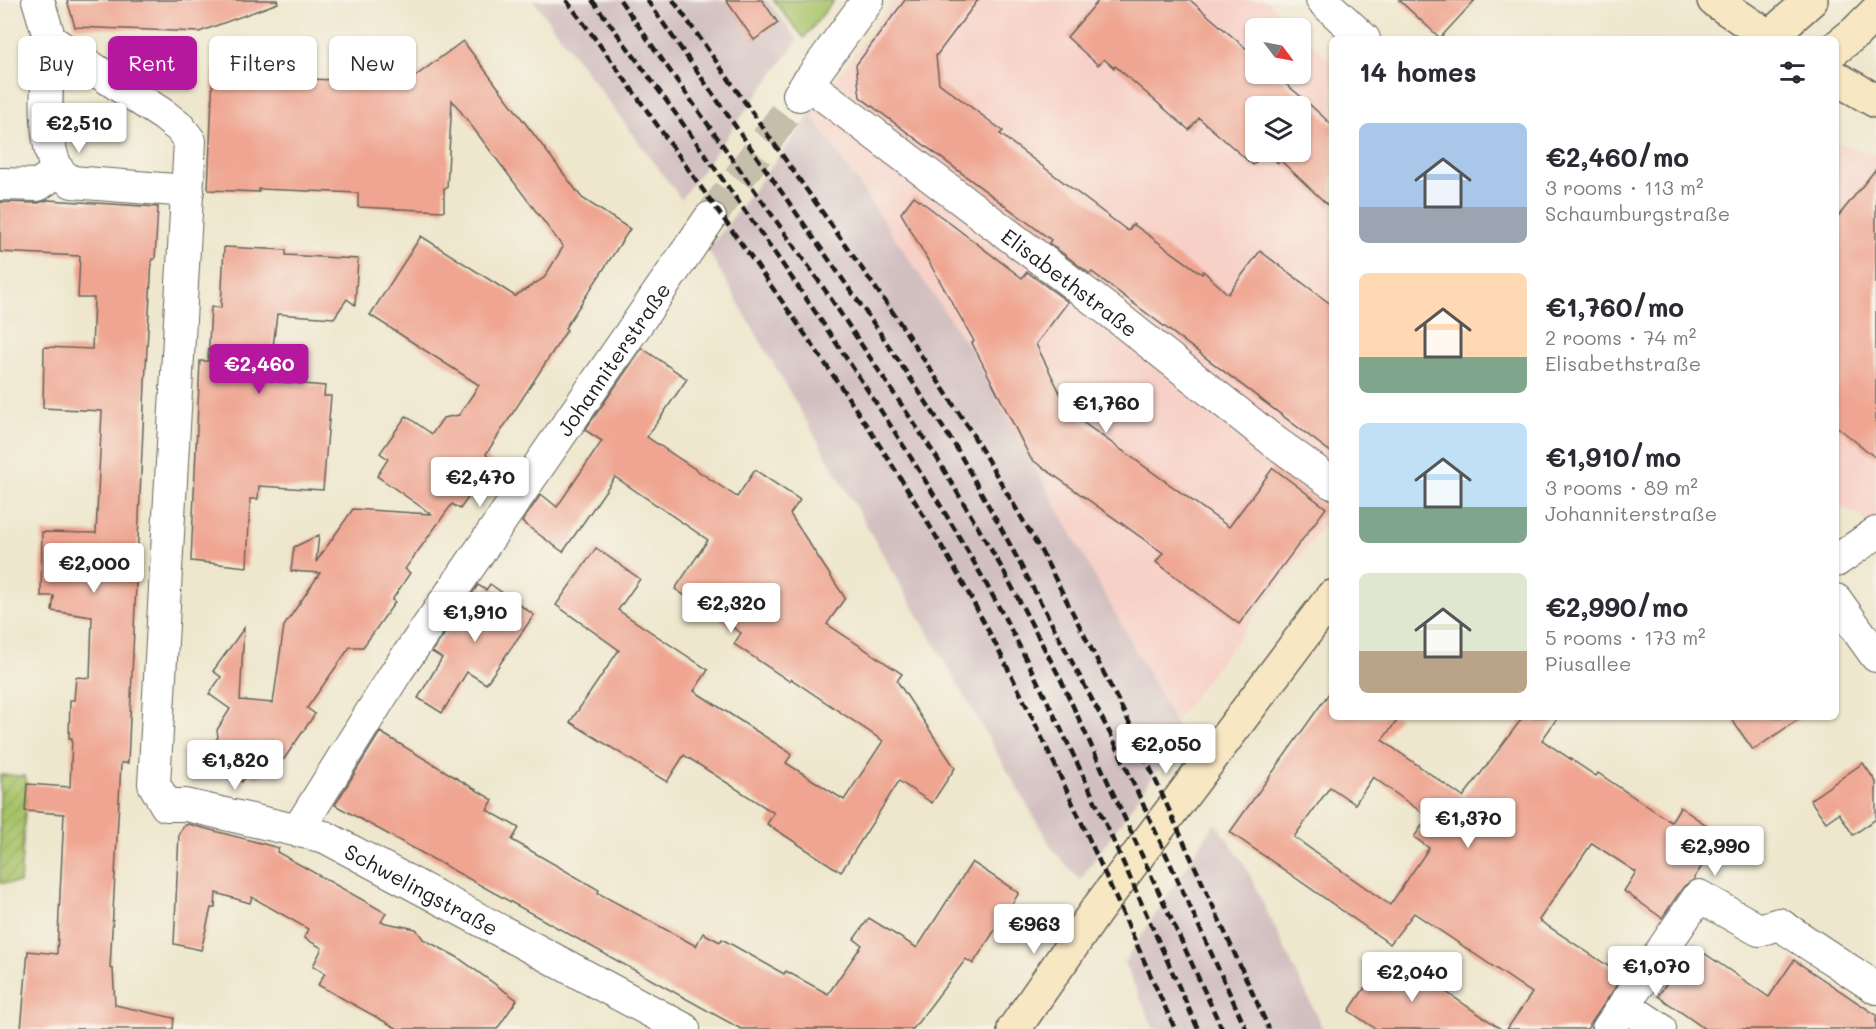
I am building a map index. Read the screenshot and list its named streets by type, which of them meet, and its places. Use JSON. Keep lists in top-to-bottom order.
{
  "streets": {
    "street": ["Elisabethstraße", "Johanniterstraße", "Schwelingstraße"]
  },
  "crossings": [
    ["Johanniterstraße", "Schwelingstraße"]
  ],
  "north": "bottom right",
  "page": {
    "chip": [
      "Buy",
      "Rent",
      "Filters",
      "New"
    ],
    "heading": "14 homes",
    "price": [
      "€2,510",
      "€2,460",
      "€1,760",
      "€2,470",
      "€2,000",
      "€2,320",
      "€1,910",
      "€2,050",
      "€1,820",
      "€1,370",
      "€2,990",
      "€963",
      "€1,070",
      "€2,040"
    ],
    "list": [
      {
        "name": "€2,460/mo",
        "note": "3 rooms · 113 m² · Schaumburgstraße"
      },
      {
        "name": "€1,760/mo",
        "note": "2 rooms · 74 m² · Elisabethstraße"
      },
      {
        "name": "€1,910/mo",
        "note": "3 rooms · 89 m² · Johanniterstraße"
      },
      {
        "name": "€2,990/mo",
        "note": "5 rooms · 173 m² · Piusallee"
      }
    ]
  }
}
